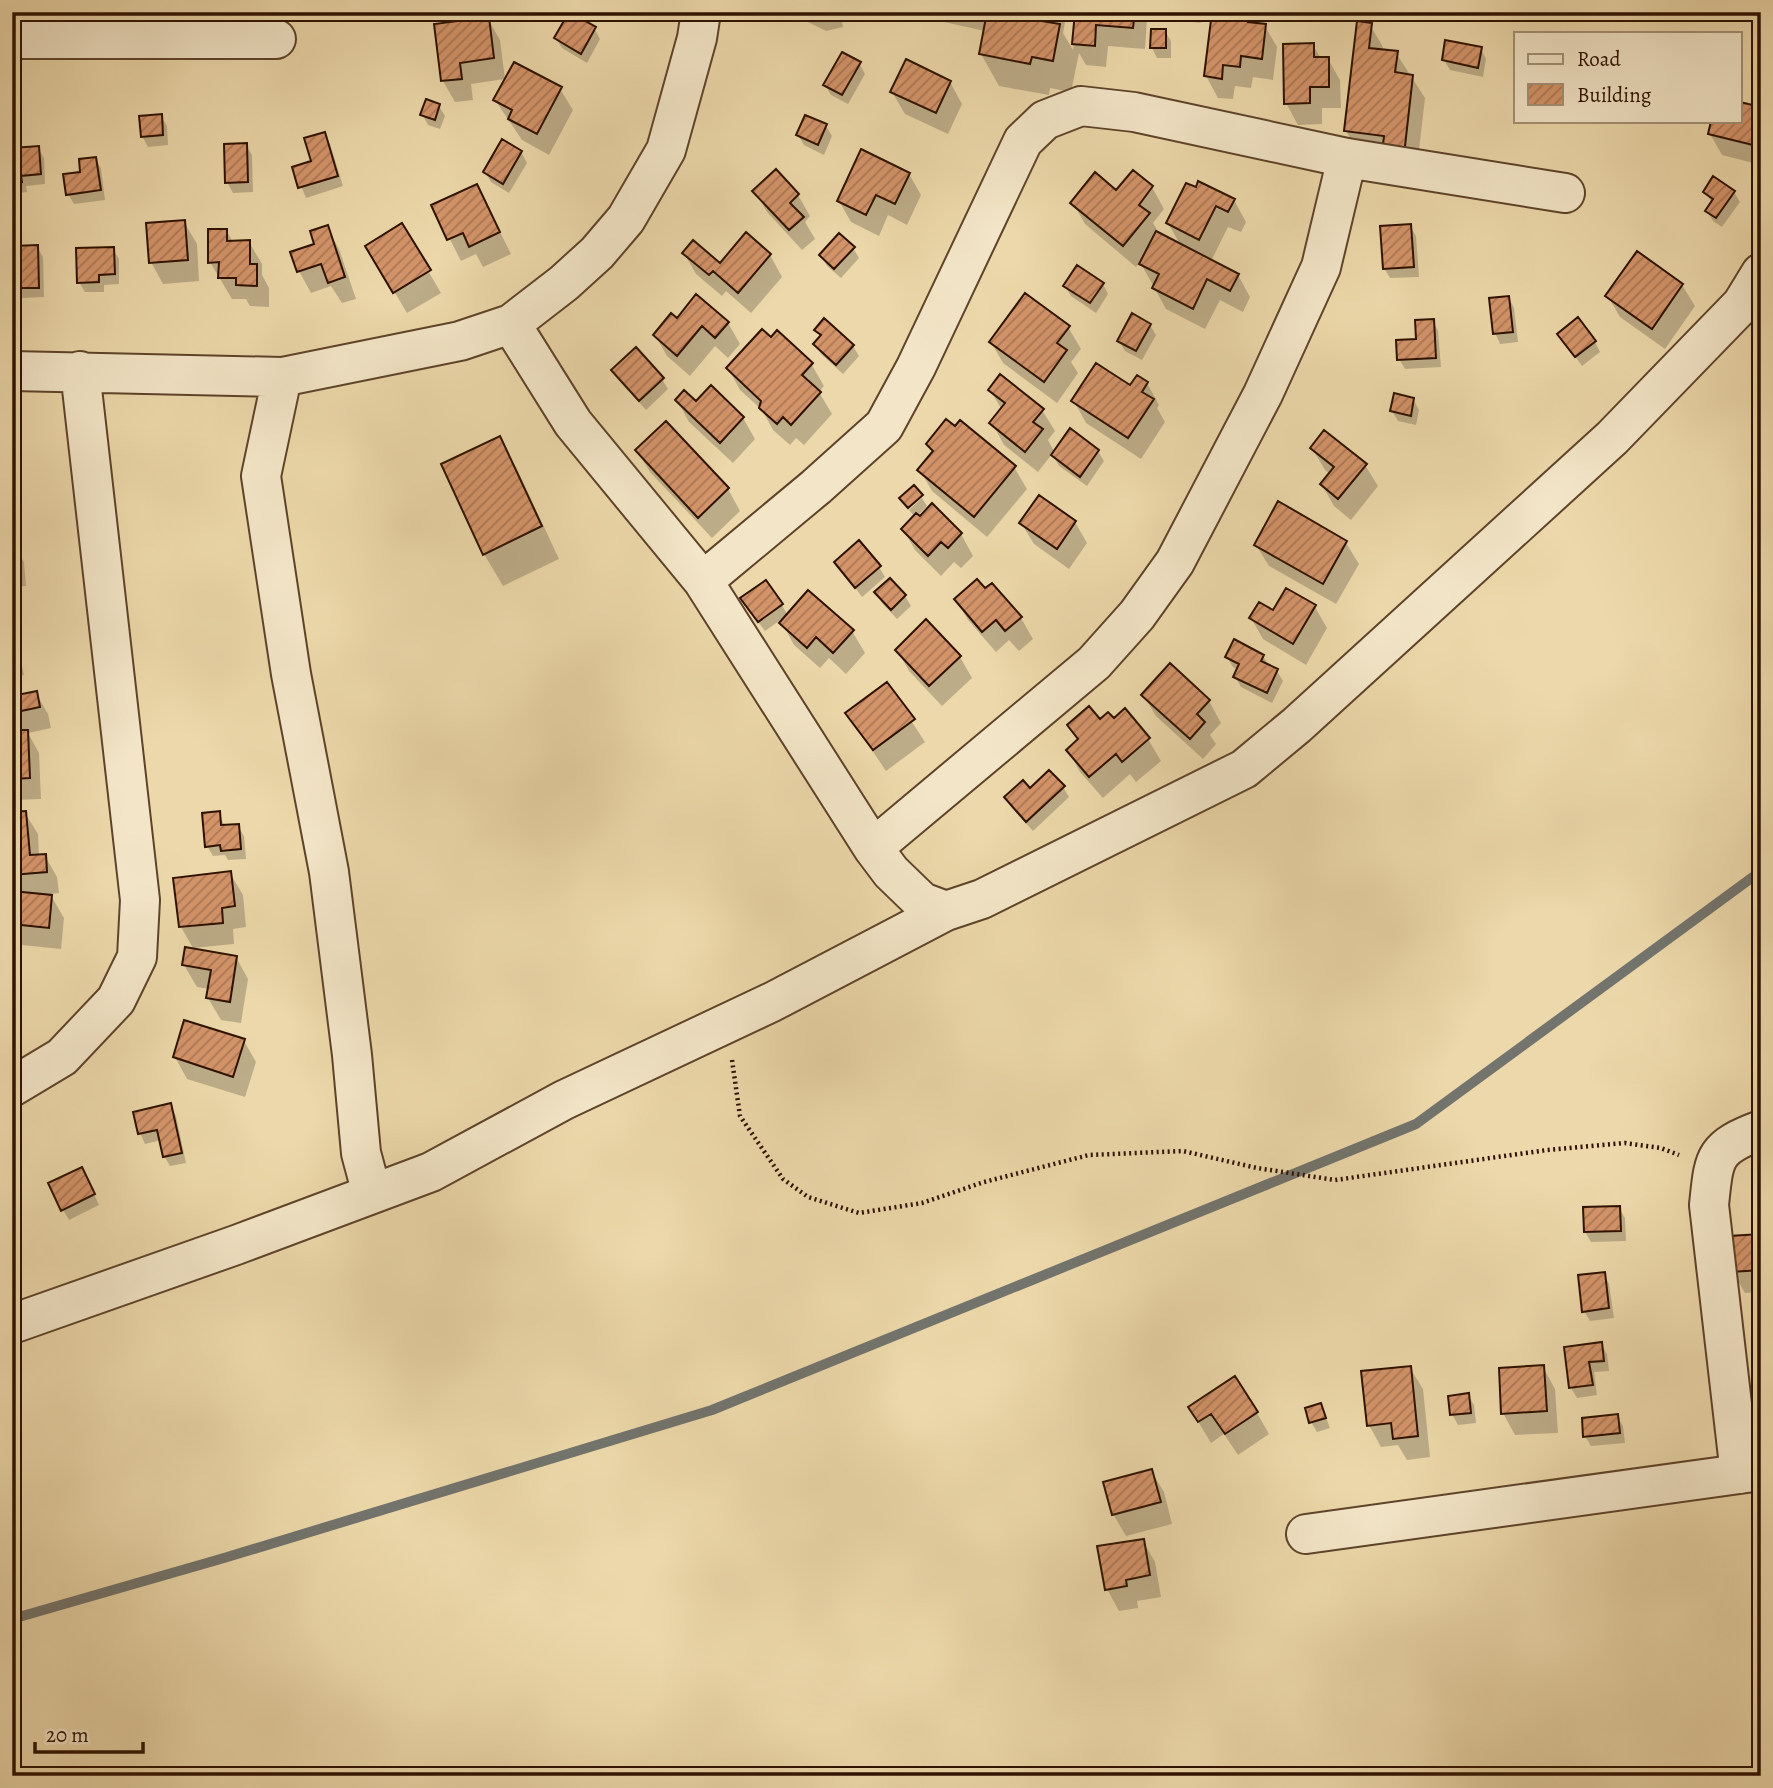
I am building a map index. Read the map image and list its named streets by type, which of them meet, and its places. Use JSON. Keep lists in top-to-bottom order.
{
  "legend": ["Road", "Building"],
  "scale_bar": "20 m"
}
